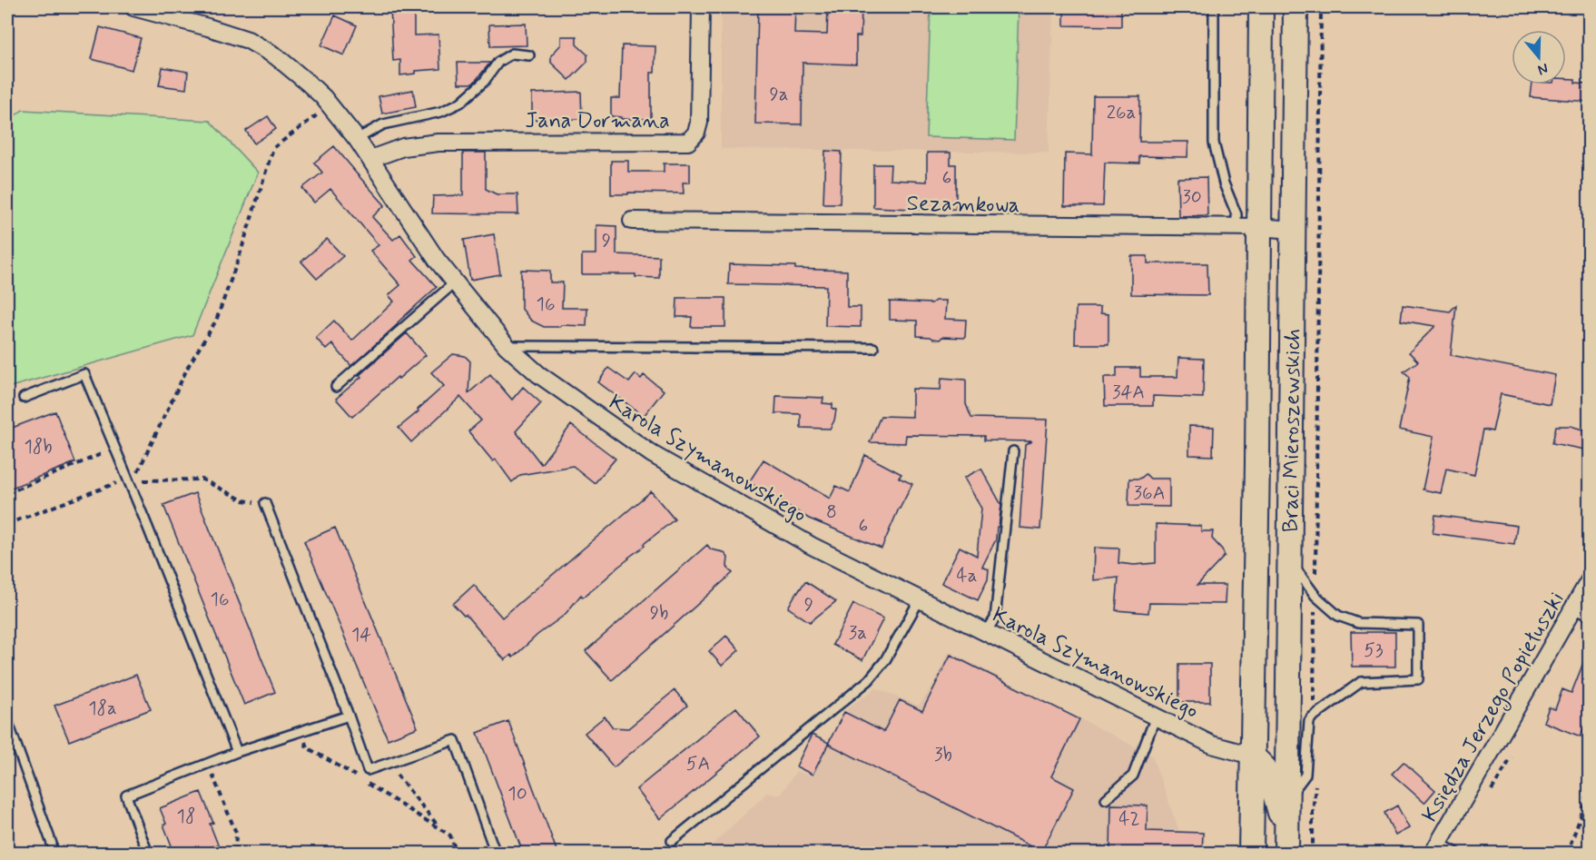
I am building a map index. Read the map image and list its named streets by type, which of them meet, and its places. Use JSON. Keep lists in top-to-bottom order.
{
  "streets": {
    "main road": ["Braci Mieroszewskich"],
    "street": [
      "Jana Dormana",
      "Sezamkowa",
      "Karola Szymanowskiego",
      "Księdza Jerzego Popiełuszki"
    ]
  },
  "crossings": [
    ["Jana Dormana", "Karola Szymanowskiego"],
    ["Sezamkowa", "Braci Mieroszewskich"],
    ["Braci Mieroszewskich", "Karola Szymanowskiego"]
  ],
  "house_numbers": [
    "9a",
    "26a",
    "6",
    "30",
    "9",
    "16",
    "34A",
    "18b",
    "36A",
    "8",
    "6",
    "4a",
    "16",
    "9",
    "9b",
    "3a",
    "14",
    "53",
    "18a",
    "3b",
    "5A",
    "10",
    "18",
    "42"
  ],
  "north": "bottom"
}
